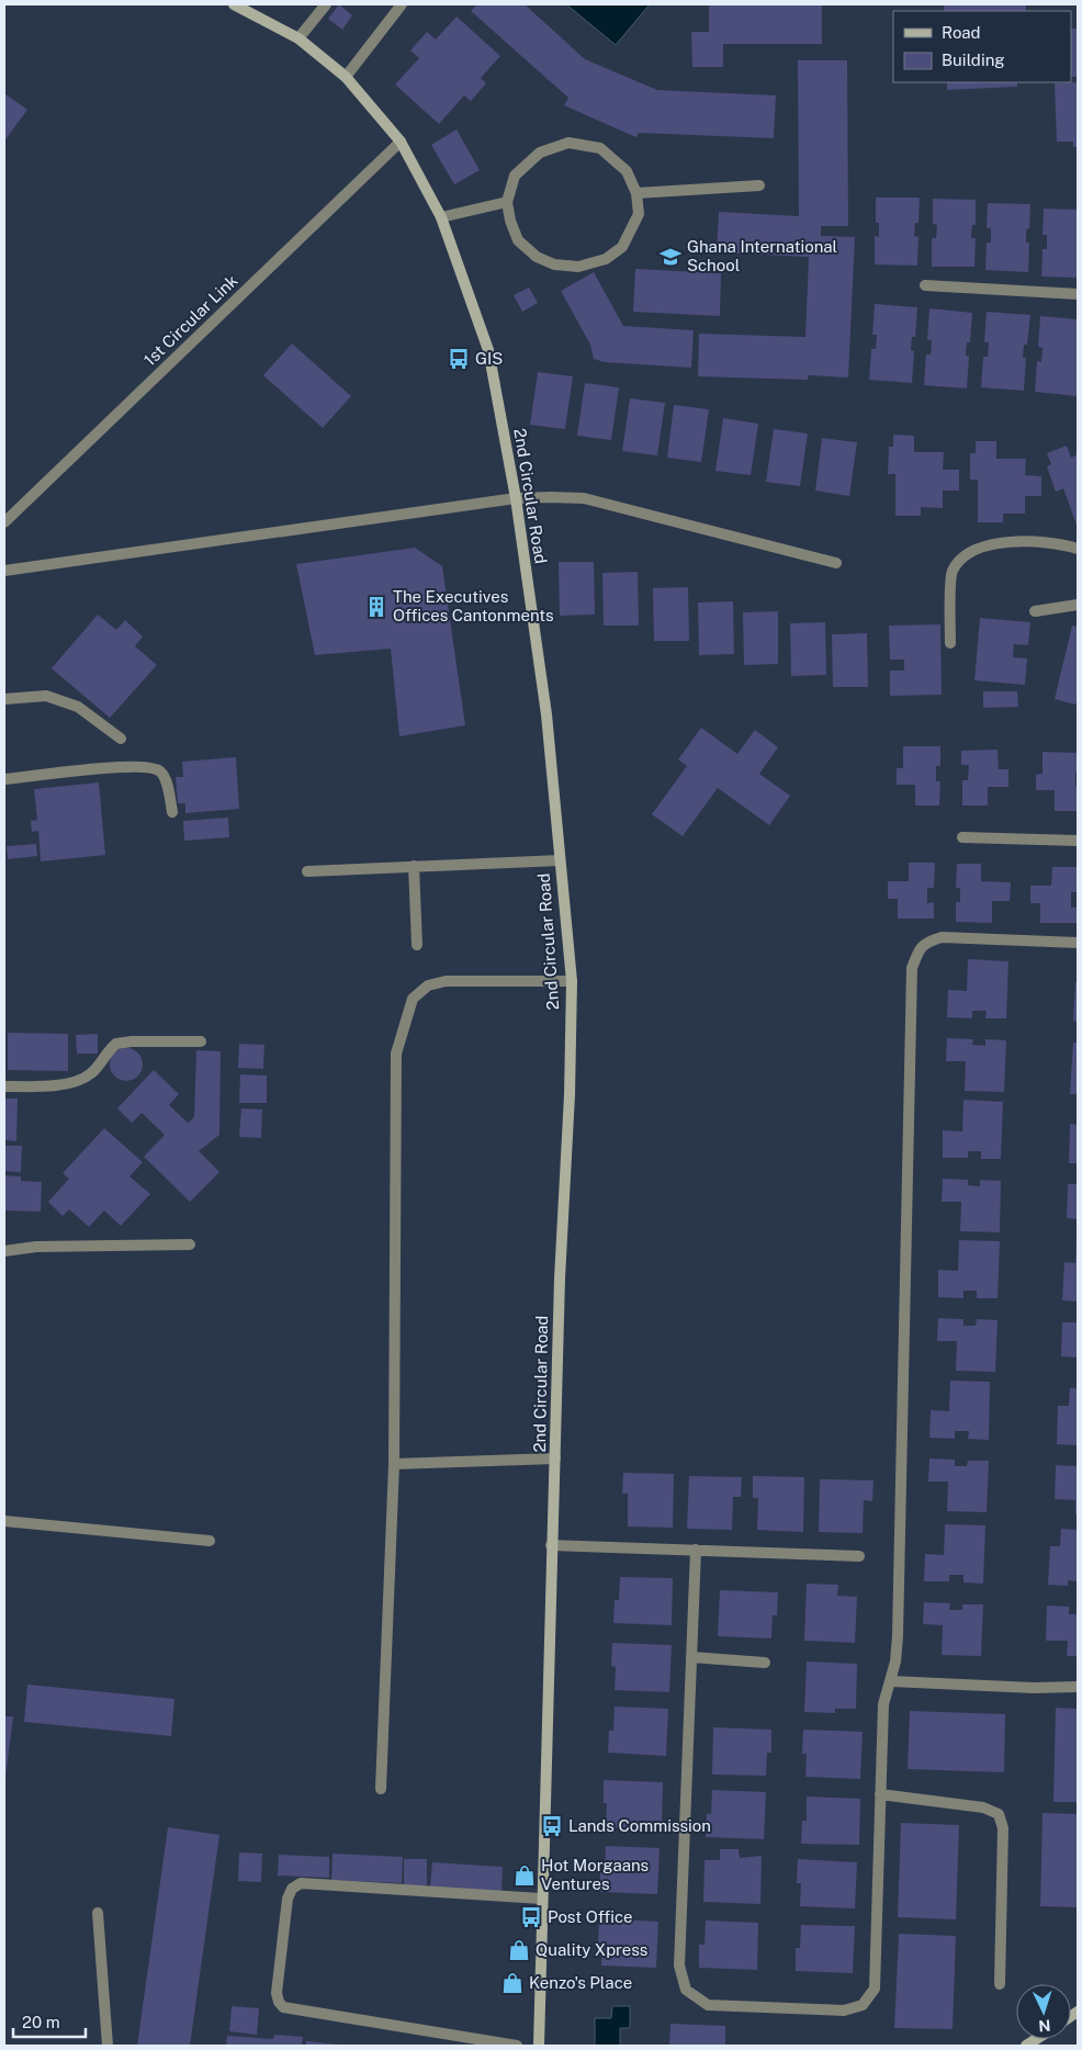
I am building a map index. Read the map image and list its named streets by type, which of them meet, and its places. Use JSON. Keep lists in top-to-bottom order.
{
  "streets": {
    "street": ["1st Circular Link", "2nd Circular Road"]
  },
  "crossings": [
    ["1st Circular Link", "2nd Circular Road"]
  ],
  "places": {
    "school or university": ["Ghana International School"],
    "bus stop": ["GIS", "Lands Commission", "Post Office"],
    "building": ["The Executives Offices Cantonments"],
    "shop": ["Hot Morgaans Ventures", "Quality Xpress", "Kenzo's Place"]
  },
  "legend": ["Road", "Building"],
  "scale_bar": "20 m",
  "north": "bottom"
}
